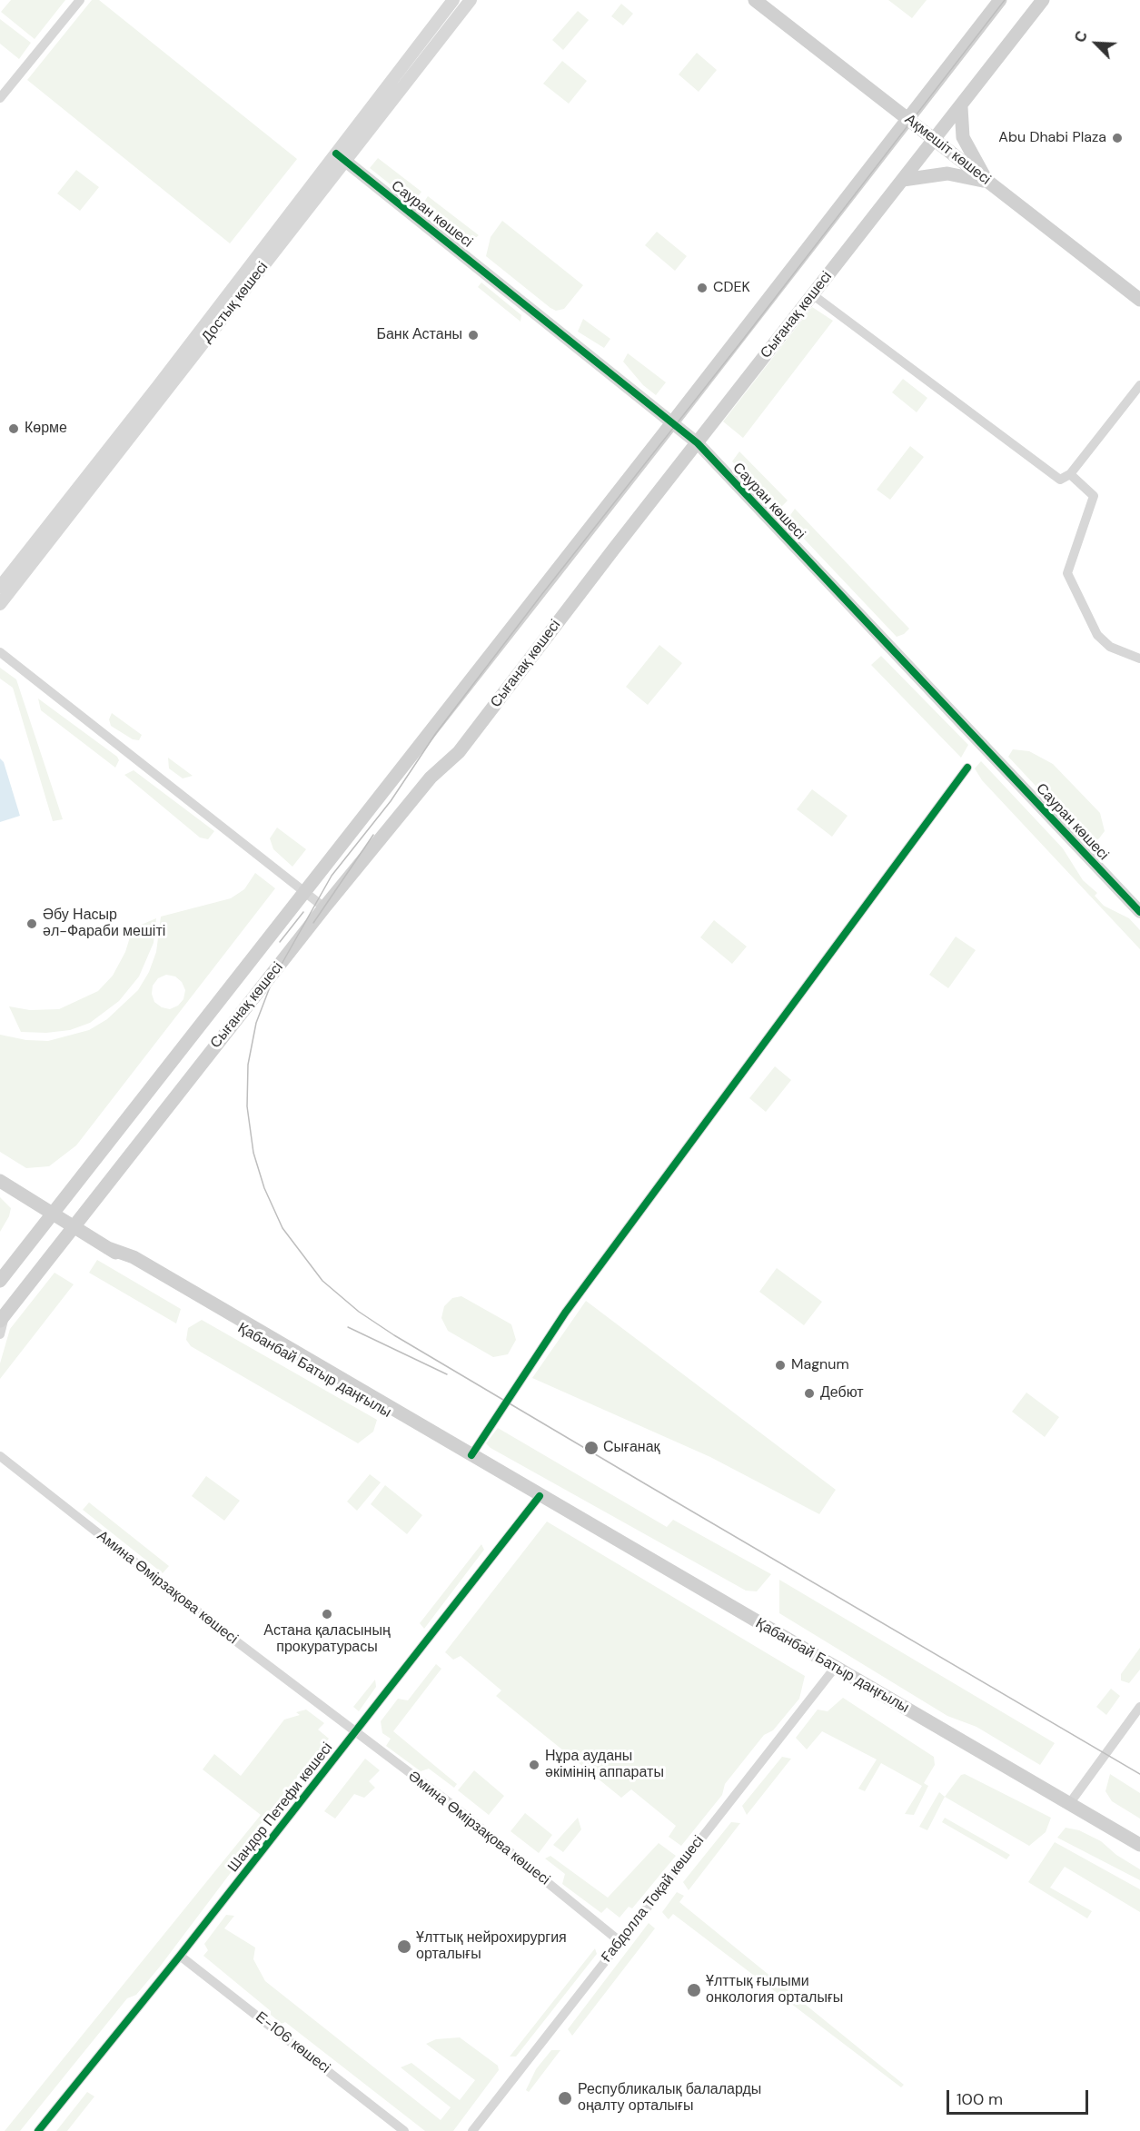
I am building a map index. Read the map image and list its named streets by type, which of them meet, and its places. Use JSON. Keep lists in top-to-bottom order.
{
  "streets": {
    "main road": ["Ақмешіт көшесі", "Сығанақ көшесі", "Қабанбай Батыр даңғылы"],
    "street": [
      "Сауран көшесі",
      "Достық көшесі",
      "Амина Өмірзақова көшесі",
      "Шандор Петефи көшесі",
      "Әмина Өмірзақова көшесі",
      "Ғабдолла Тоқай көшесі",
      "Е-106 көшесі"
    ]
  },
  "crossings": [
    ["Ақмешіт көшесі", "Сығанақ көшесі"],
    ["Сауран көшесі", "Достық көшесі"],
    ["Сауран көшесі", "Сығанақ көшесі"],
    ["Сығанақ көшесі", "Қабанбай Батыр даңғылы"],
    ["Қабанбай Батыр даңғылы", "Шандор Петефи көшесі"],
    ["Қабанбай Батыр даңғылы", "Ғабдолла Тоқай көшесі"],
    ["Амина Өмірзақова көшесі", "Әмина Өмірзақова көшесі"],
    ["Шандор Петефи көшесі", "Әмина Өмірзақова көшесі"],
    ["Шандор Петефи көшесі", "Е-106 көшесі"],
    ["Әмина Өмірзақова көшесі", "Ғабдолла Тоқай көшесі"]
  ],
  "places": [
    "Abu Dhabi Plaza",
    "CDEK",
    "Банк Астаны",
    "Көрме",
    "Әбу Насыр әл-Фараби мешіті",
    "Magnum",
    "Дебют",
    "Сығанақ",
    "Астана қаласының прокуратурасы",
    "Нұра ауданы әкімінің аппараты",
    "Ұлттық нейрохирургия орталығы",
    "Ұлттық ғылыми онкология орталығы",
    "Республикалық балаларды оңалту орталығы"
  ],
  "scale_bar": "100 m",
  "north": "top left"
}
